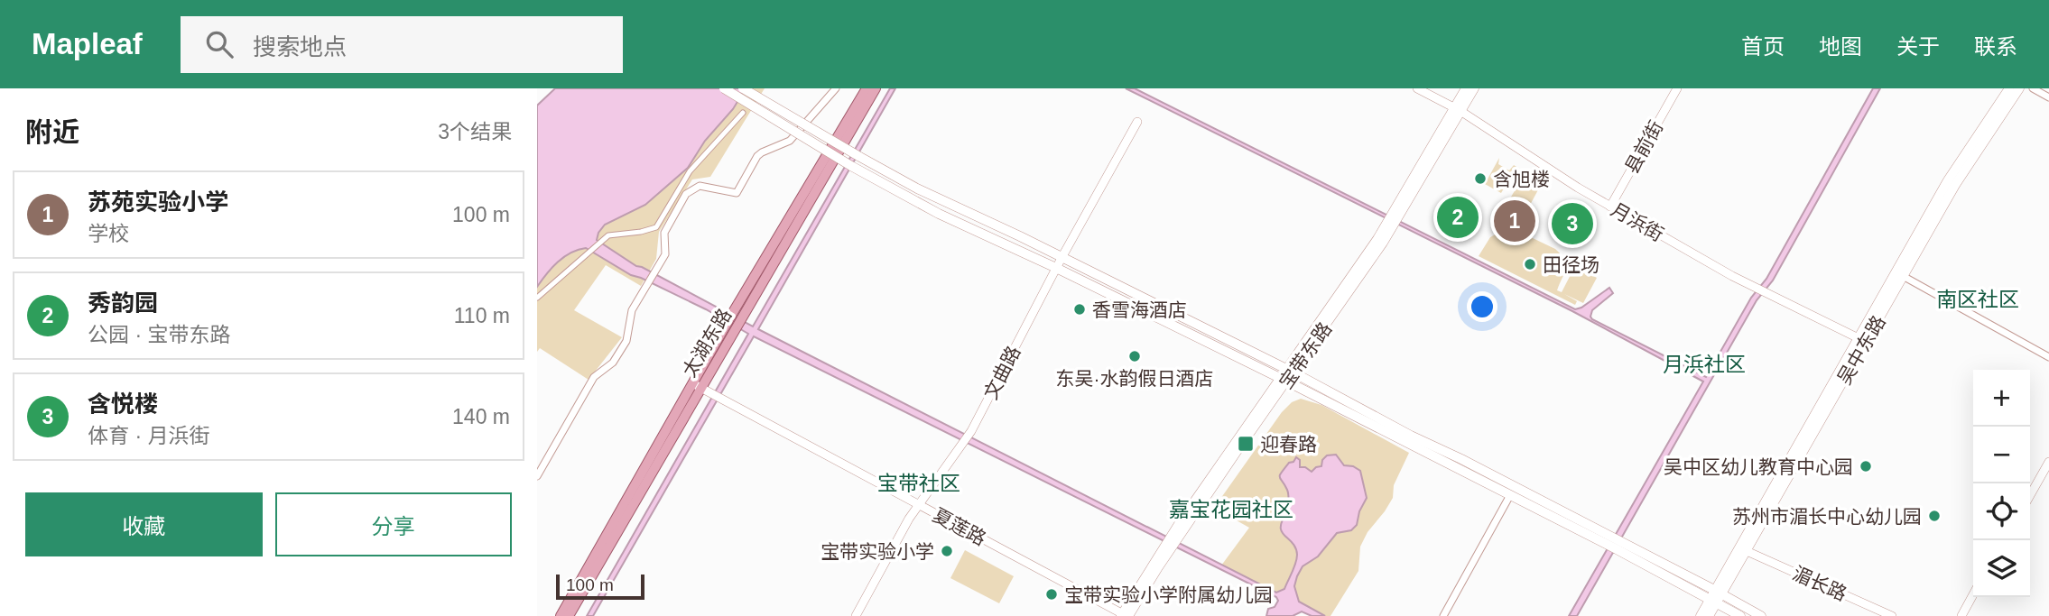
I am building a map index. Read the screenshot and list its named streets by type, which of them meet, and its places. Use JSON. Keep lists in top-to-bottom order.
{
  "streets": {
    "main road": ["太湖东路", "吴中东路", "宝带东路"],
    "street": [
      "县前街",
      "月浜街",
      "文曲路",
      "夏莲路",
      "湄长路"
    ]
  },
  "crossings": [
    ["县前街", "月浜街"],
    ["月浜街", "吴中东路"],
    ["月浜街", "宝带东路"],
    ["太湖东路", "夏莲路"],
    ["吴中东路", "湄长路"],
    ["宝带东路", "夏莲路"],
    ["文曲路", "夏莲路"]
  ],
  "districts": [
    "南区社区",
    "月浜社区",
    "宝带社区",
    "嘉宝花园社区"
  ],
  "places": {
    "other": [
      "含旭楼",
      "田径场",
      "香雪海酒店",
      "东吴·水韵假日酒店",
      "吴中区幼儿教育中心园",
      "苏州市湄长中心幼儿园",
      "宝带实验小学",
      "宝带实验小学附属幼儿园"
    ],
    "transit": ["迎春路"]
  },
  "scale_bar": "100 m",
  "page": {
    "header": "Mapleaf",
    "search": "搜索地点",
    "nav": [
      "首页",
      "地图",
      "关于",
      "联系"
    ],
    "heading": ["附近", "3个结果"],
    "list": [
      {
        "mark": "1",
        "name": "苏苑实验小学",
        "note": "学校",
        "value": "100 m"
      },
      {
        "mark": "2",
        "name": "秀韵园",
        "note": "公园 · 宝带东路",
        "value": "110 m"
      },
      {
        "mark": "3",
        "name": "含悦楼",
        "note": "体育 · 月浜街",
        "value": "140 m"
      }
    ],
    "pins": ["2", "1", "3"],
    "map_buttons": ["+", "−"],
    "buttons": ["收藏", "分享"],
    "scale": "100 m"
  }
}
